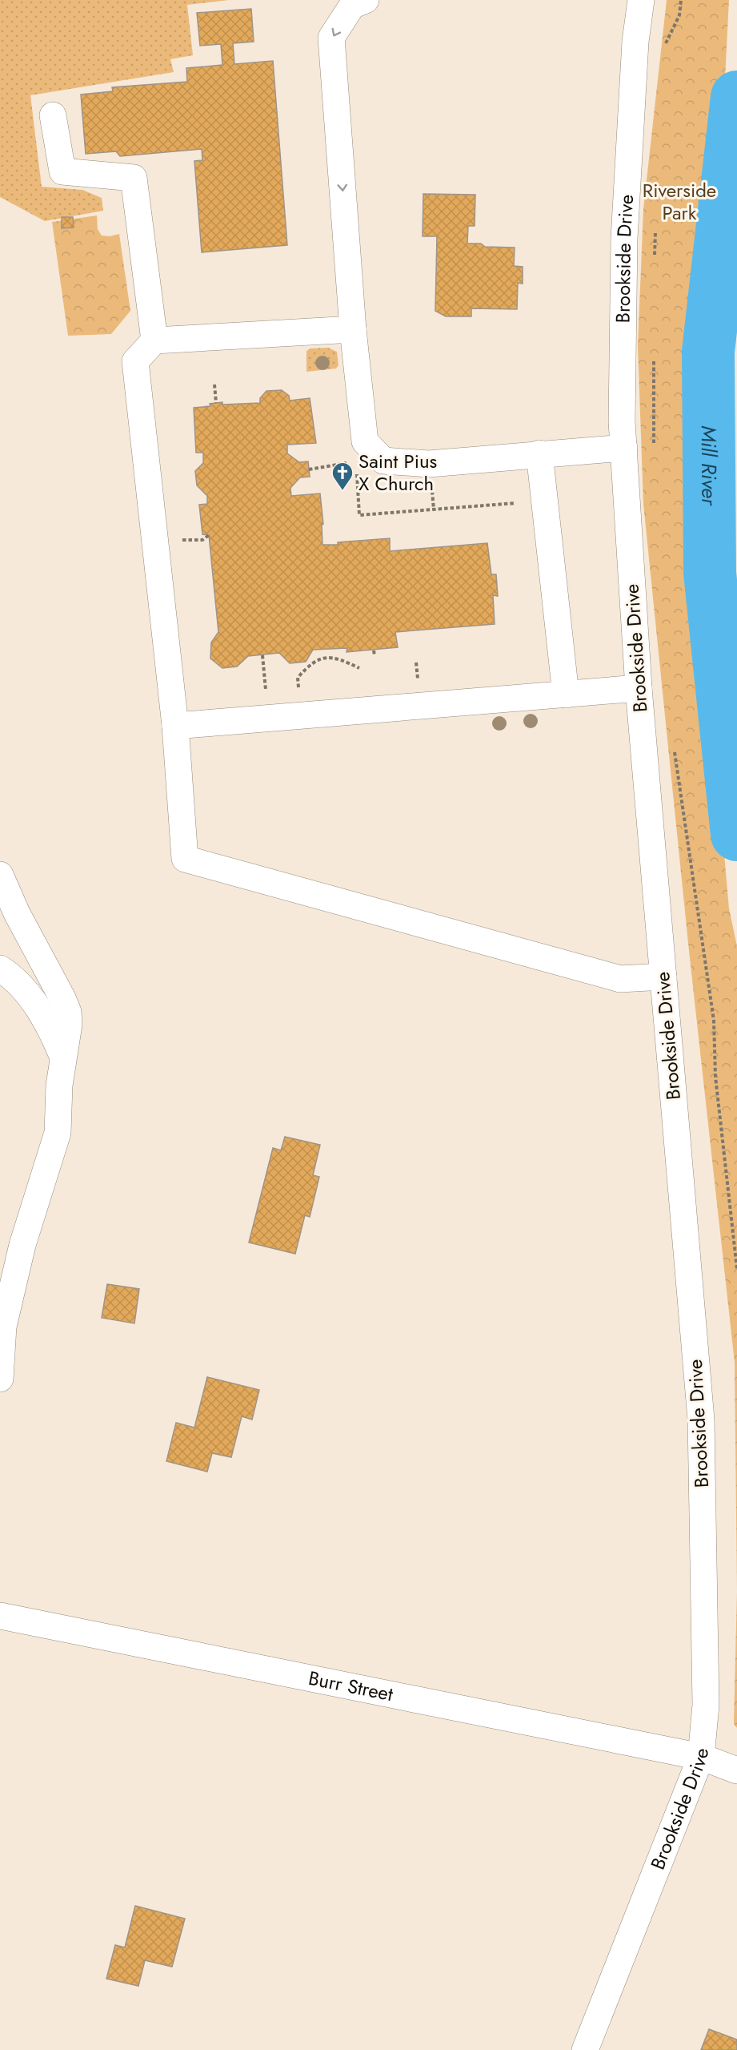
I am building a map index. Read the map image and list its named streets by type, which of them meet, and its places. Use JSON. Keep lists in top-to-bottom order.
{
  "streets": {
    "main road": ["Brookside Drive", "Burr Street"]
  },
  "crossings": [
    ["Brookside Drive", "Burr Street"]
  ],
  "water": ["Mill River"],
  "parks": ["Riverside Park"],
  "places": {
    "church": ["Saint Pius X Church"]
  }
}
